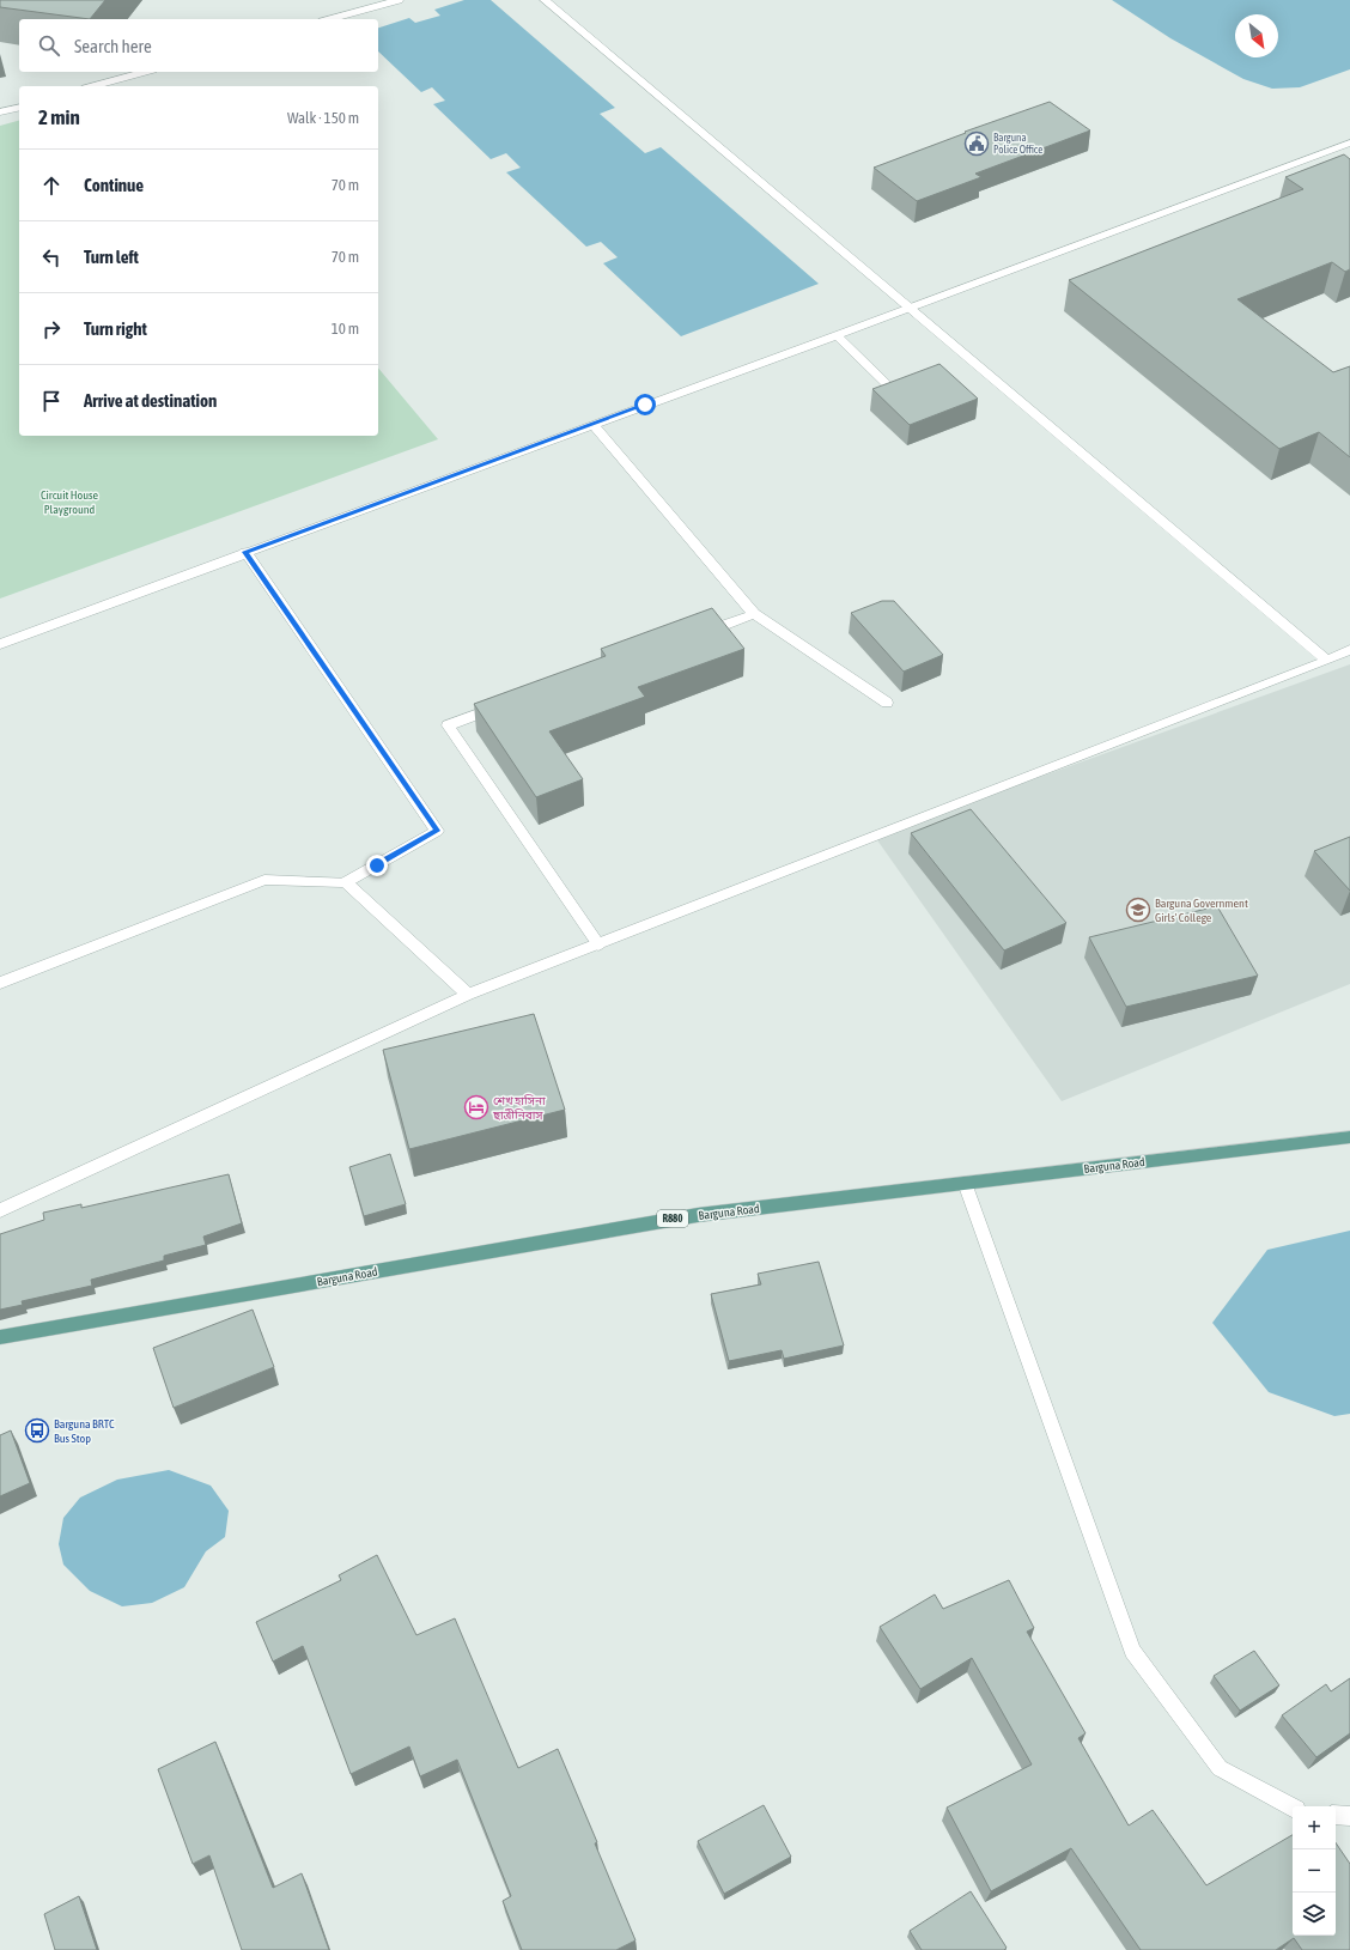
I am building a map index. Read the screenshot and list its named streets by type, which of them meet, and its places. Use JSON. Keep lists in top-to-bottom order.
{
  "streets": {
    "main road": ["Barguna Road", "R880"]
  },
  "parks": ["Circuit House Playground"],
  "places": {
    "public building": ["Barguna Police Office"],
    "school or university": ["Barguna Government Girls' College"],
    "hotel": ["শেখ হাসিনা ছাত্রীনিবাস"],
    "bus stop": ["Barguna BRTC Bus Stop"]
  },
  "north": "bottom right",
  "page": {
    "search": "Search here",
    "heading": ["2 min", "Walk · 150 m"],
    "list": [
      ["Continue", "70 m"],
      ["Turn left", "70 m"],
      ["Turn right", "10 m"],
      "Arrive at destination"
    ],
    "map_buttons": ["+", "−"]
  }
}
